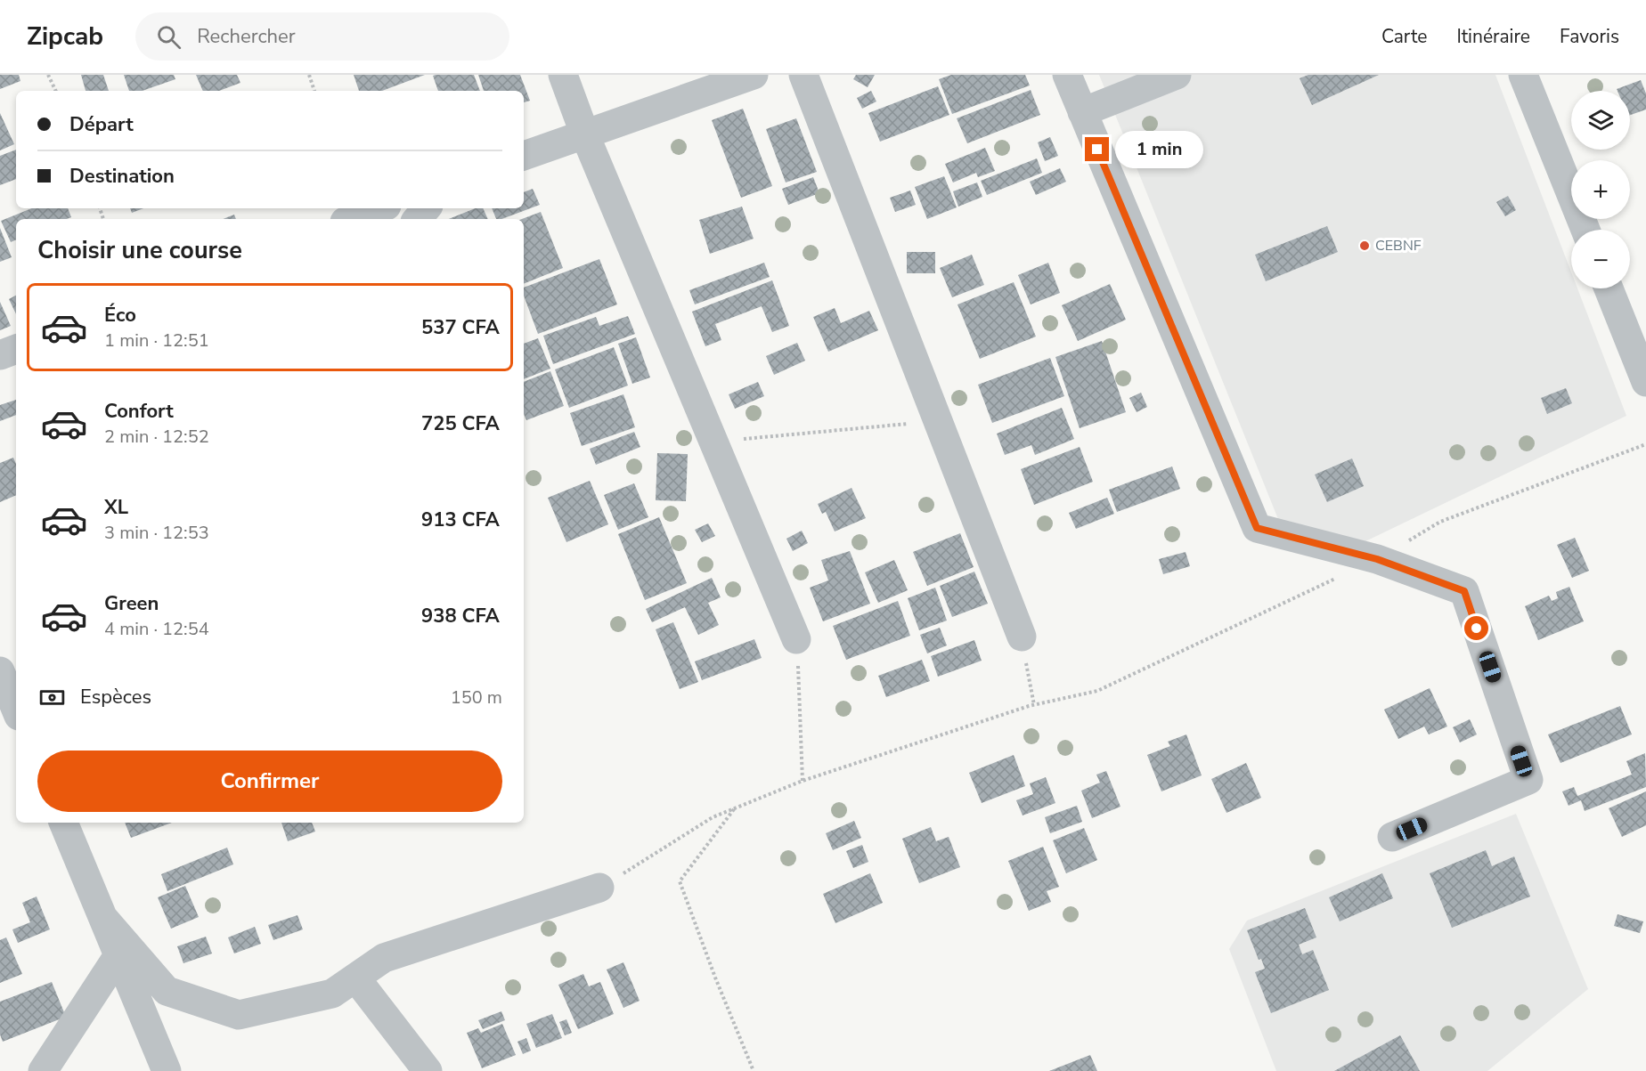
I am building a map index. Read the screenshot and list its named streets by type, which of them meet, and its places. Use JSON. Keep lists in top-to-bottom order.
{
  "places": ["CEBNF"],
  "page": {
    "header": "Zipcab",
    "search": "Rechercher",
    "nav": ["Carte", "Itinéraire", "Favoris"],
    "map_buttons": ["+", "−"],
    "banner": ["Départ", "Destination"],
    "bubble": "1 min",
    "heading": "Choisir une course",
    "list": [
      {
        "name": "Éco",
        "note": "1 min · 12:51",
        "value": "537 CFA"
      },
      {
        "name": "Confort",
        "note": "2 min · 12:52",
        "value": "725 CFA"
      },
      {
        "name": "XL",
        "note": "3 min · 12:53",
        "value": "913 CFA"
      },
      {
        "name": "Green",
        "note": "4 min · 12:54",
        "value": "938 CFA"
      }
    ],
    "pay": ["Espèces", "150 m"],
    "buttons": "Confirmer"
  }
}
